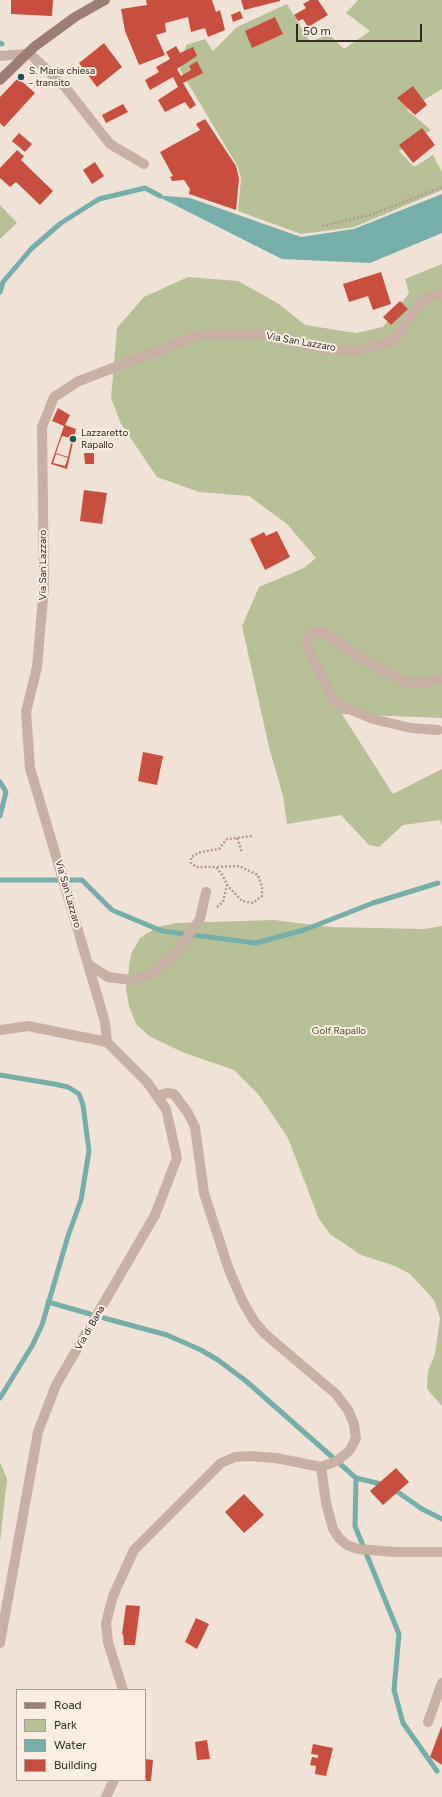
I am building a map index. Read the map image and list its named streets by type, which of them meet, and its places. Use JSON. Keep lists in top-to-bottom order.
{
  "streets": {
    "street": ["Via San Lazzaro", "Via di Bana"]
  },
  "crossings": [
    ["Via San Lazzaro", "Via di Bana"]
  ],
  "parks": ["Golf Rapallo"],
  "places": ["S. Maria chiesa - transito", "Lazzaretto Rapallo"],
  "legend": [
    "Road",
    "Park",
    "Water",
    "Building"
  ],
  "scale_bar": "50 m"
}
